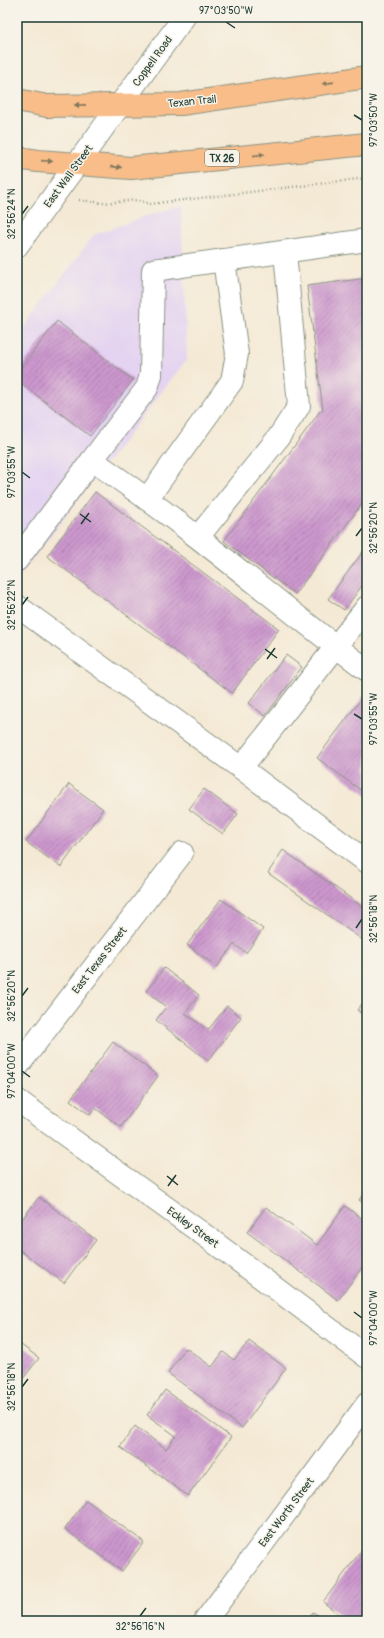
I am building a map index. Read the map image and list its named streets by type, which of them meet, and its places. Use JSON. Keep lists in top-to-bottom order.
{
  "streets": {
    "main road": ["Texan Trail", "TX 26"],
    "street": [
      "Coppell Road",
      "East Wall Street",
      "East Texas Street",
      "Eckley Street",
      "East Worth Street"
    ]
  },
  "crossings": [
    ["Coppell Road", "Texan Trail"],
    ["Coppell Road", "East Wall Street"],
    ["Texan Trail", "East Wall Street"],
    ["TX 26", "East Wall Street"]
  ],
  "coordinates": [
    "97°03'50\"W",
    "32°56'24\"N",
    "97°03'55\"W",
    "32°56'20\"N",
    "32°56'22\"N",
    "32°56'18\"N",
    "97°04'00\"W",
    "32°56'16\"N"
  ]
}
